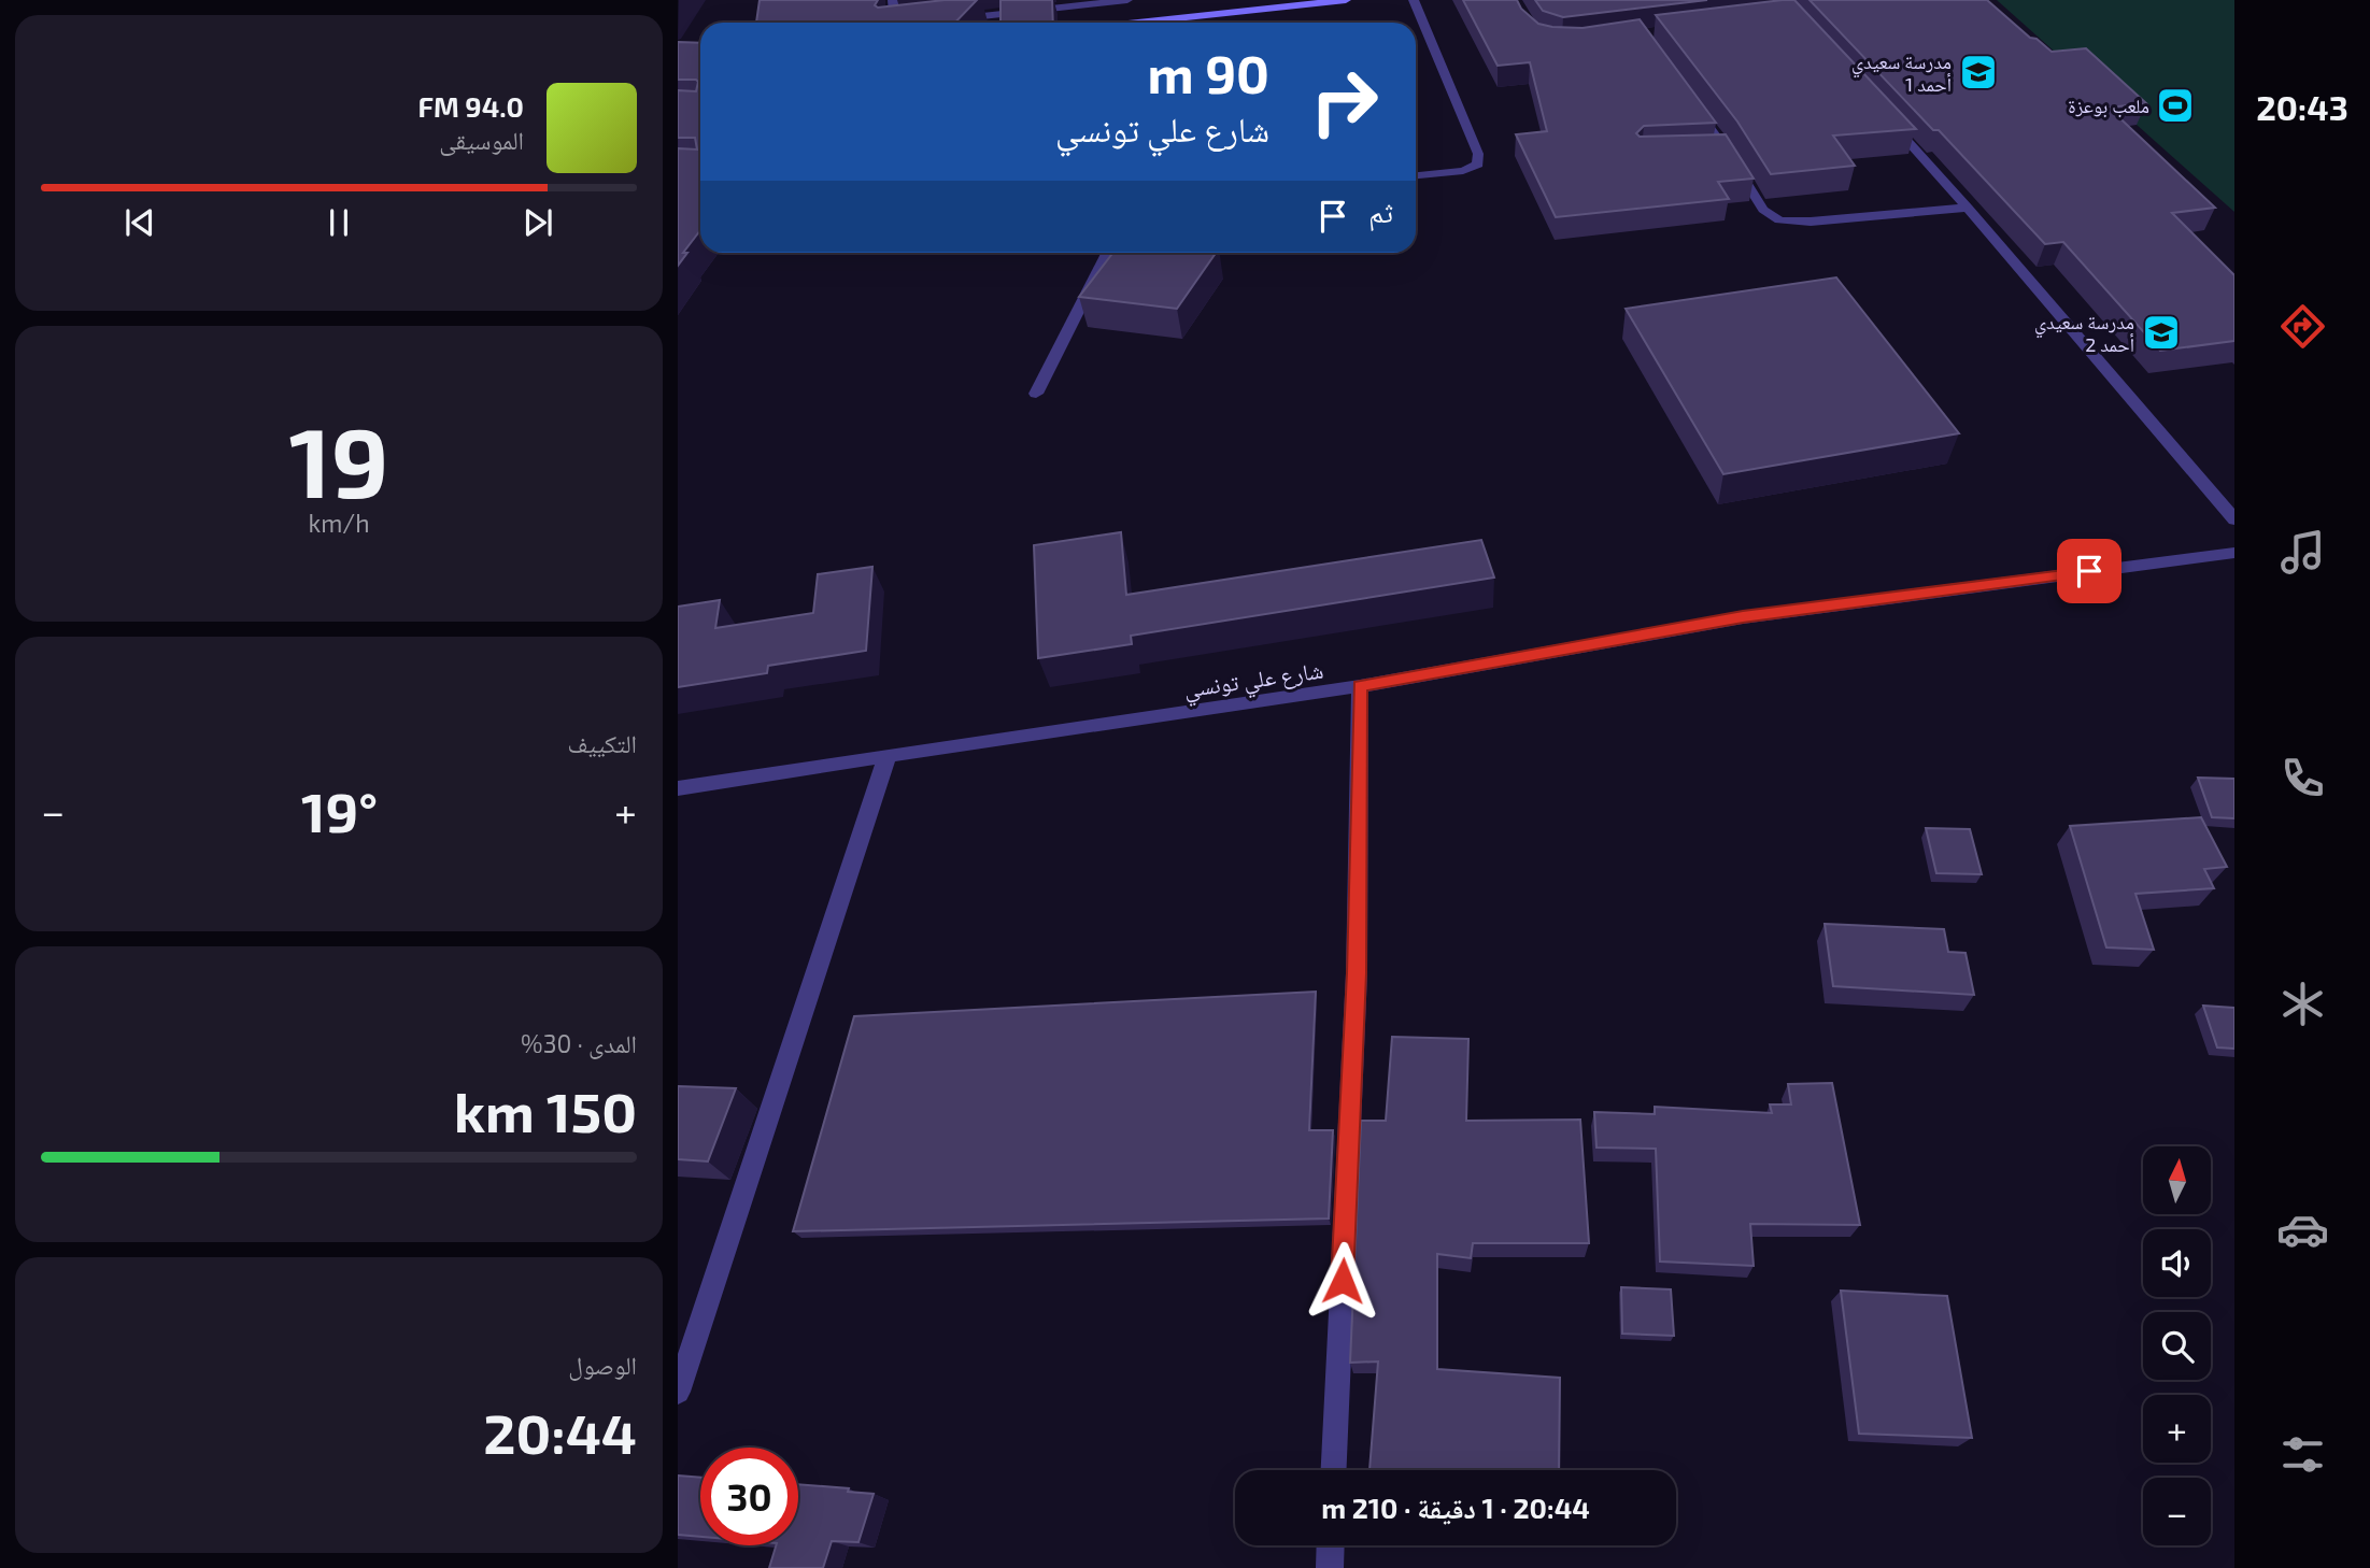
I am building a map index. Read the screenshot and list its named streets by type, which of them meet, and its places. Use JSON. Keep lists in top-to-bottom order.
{
  "streets": {
    "street": ["شارع علي تونسي"]
  },
  "places": {
    "school or university": ["مدرسة سعيدي أحمد 1", "مدرسة سعيدي أحمد 2"],
    "sports": ["ملعب بوعزة"]
  },
  "north": "top",
  "page": {
    "tabs": "20:43",
    "turn": ["90 m", "شارع علي تونسي"],
    "song": ["94.0 FM", "الموسيقى"],
    "then": "ثم",
    "tile": [
      ["19", "km/h"],
      "التكييف",
      ["المدى · 30%", "150 km"],
      ["الوصول", "20:44"]
    ],
    "heat": ["−", "19°", "+"],
    "map_buttons": ["+", "−"],
    "limit": "30",
    "trip": "20:44 · 1 دقيقة · 210 m"
  }
}
